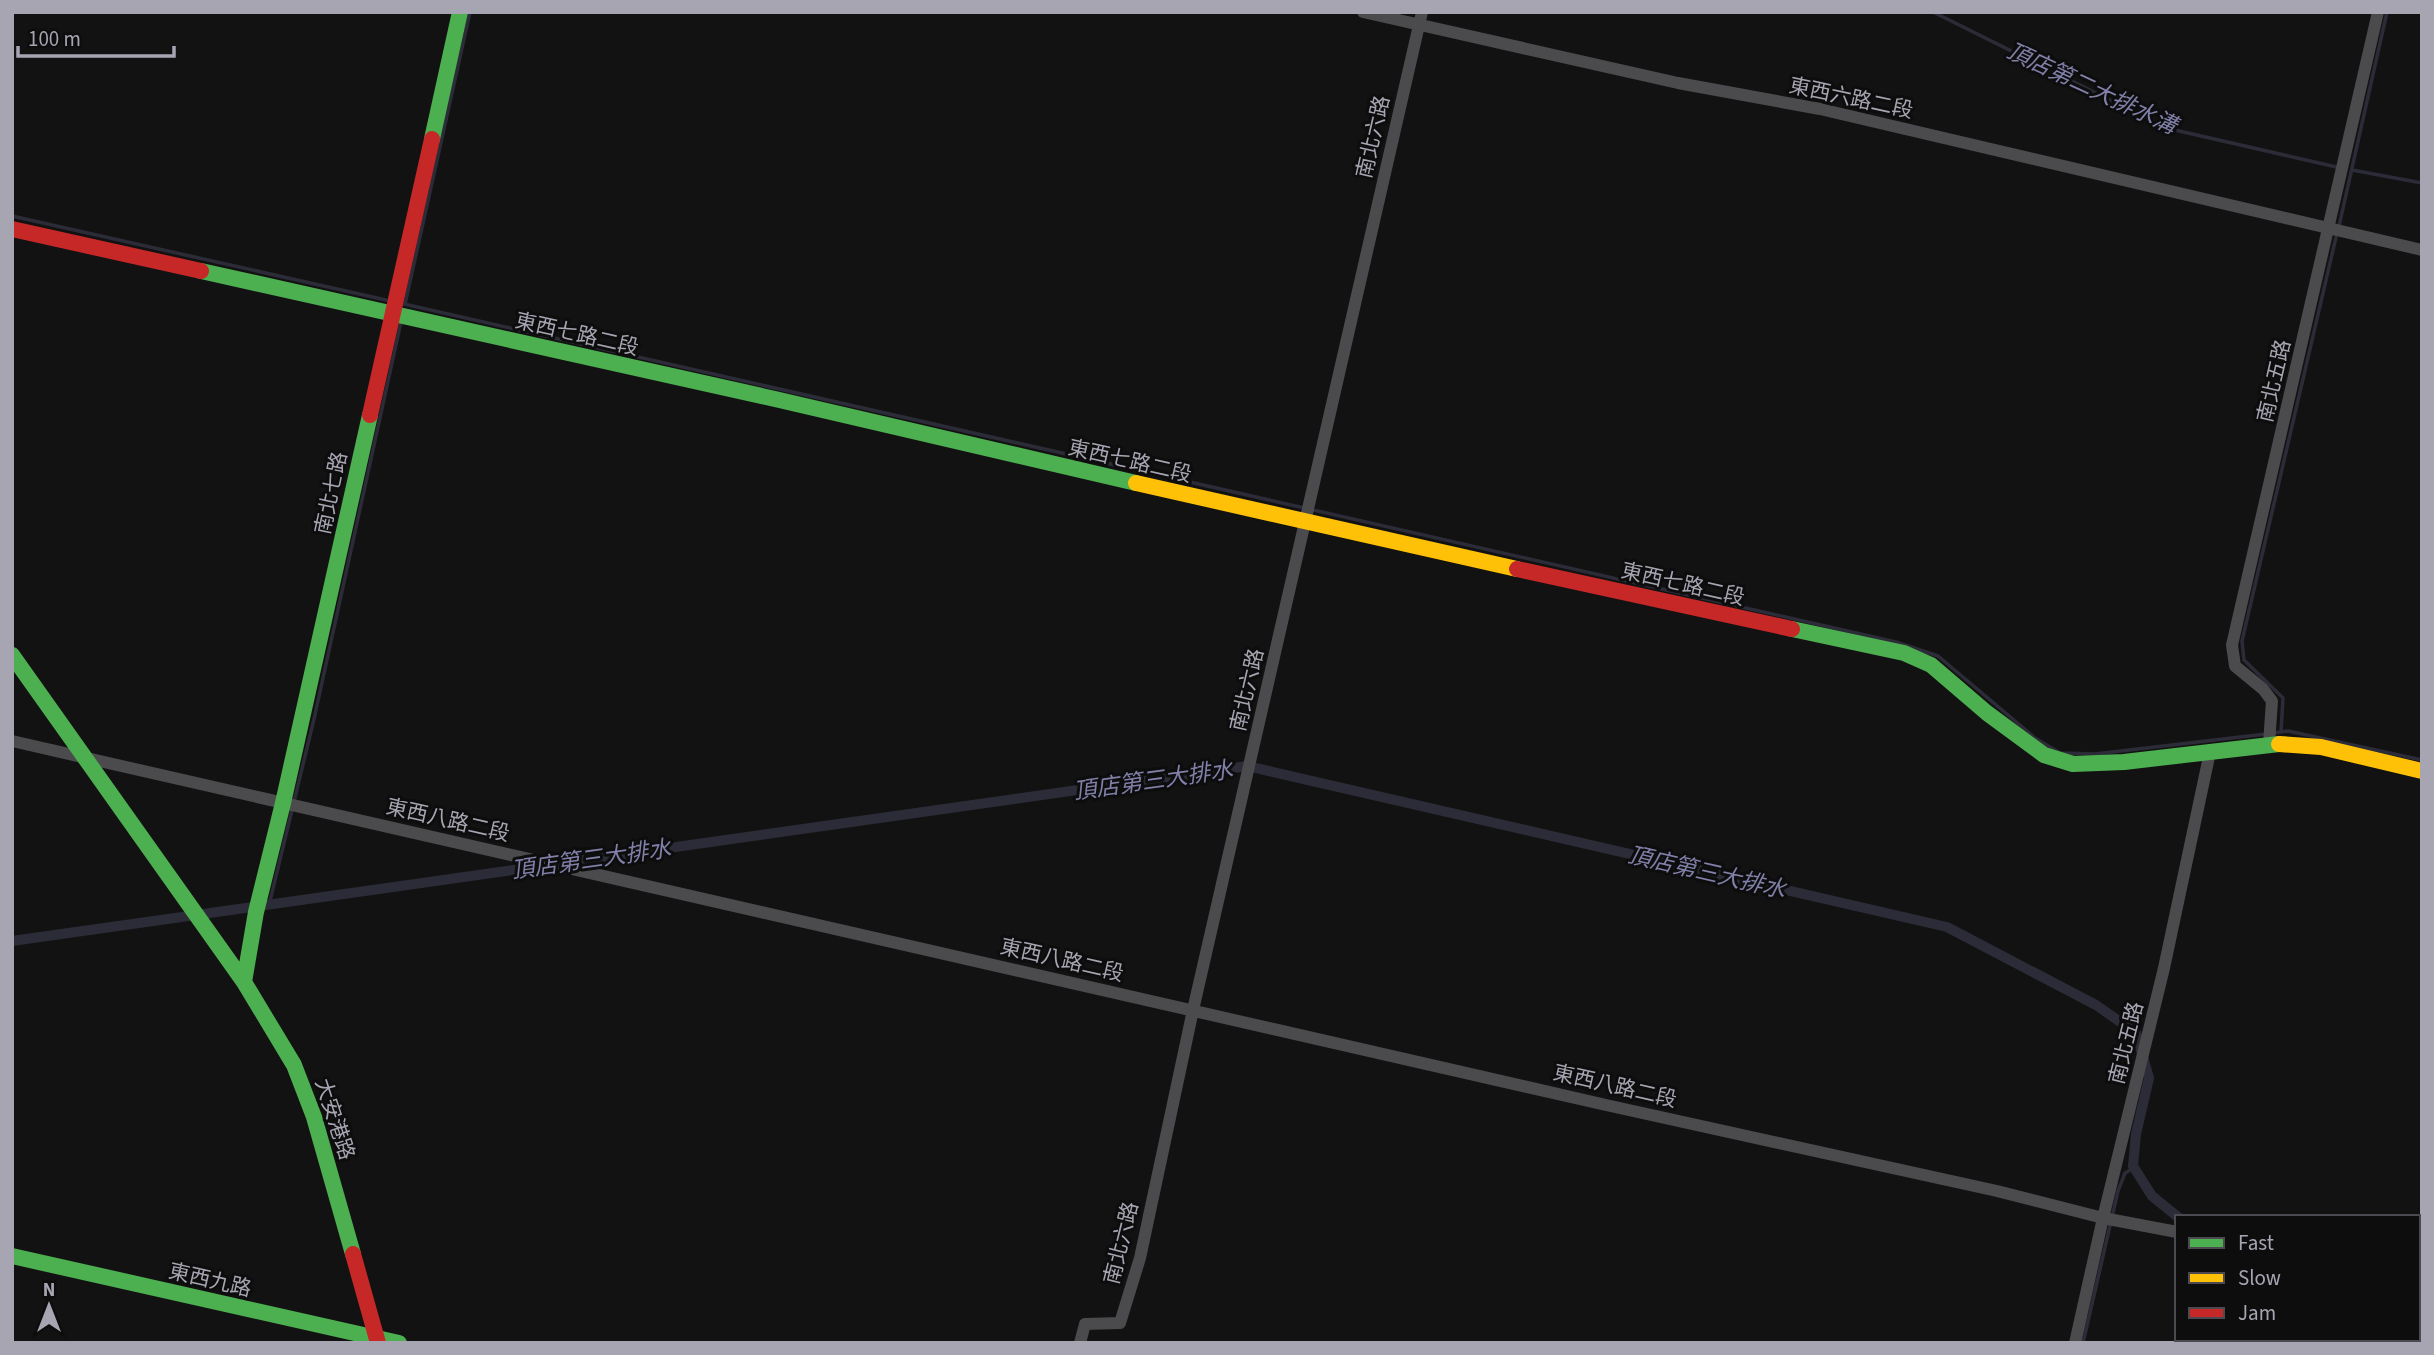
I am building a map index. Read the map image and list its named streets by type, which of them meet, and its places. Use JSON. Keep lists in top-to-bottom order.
{
  "streets": {
    "street": [
      "東西六路二段",
      "南北六路",
      "東西七路二段",
      "南北五路",
      "南北七路",
      "東西八路二段",
      "大安港路",
      "東西九路"
    ]
  },
  "crossings": [
    ["東西六路二段", "南北六路"],
    ["東西六路二段", "南北五路"],
    ["南北六路", "東西七路二段"],
    ["南北六路", "東西八路二段"],
    ["東西七路二段", "南北五路"],
    ["東西七路二段", "南北七路"],
    ["南北五路", "東西八路二段"],
    ["南北七路", "東西八路二段"],
    ["南北七路", "大安港路"],
    ["東西八路二段", "大安港路"],
    ["大安港路", "東西九路"]
  ],
  "water": ["頂店第二大排水溝", "頂店第三大排水"],
  "legend": ["Fast", "Slow", "Jam"],
  "scale_bar": "100 m",
  "north": "top"
}
